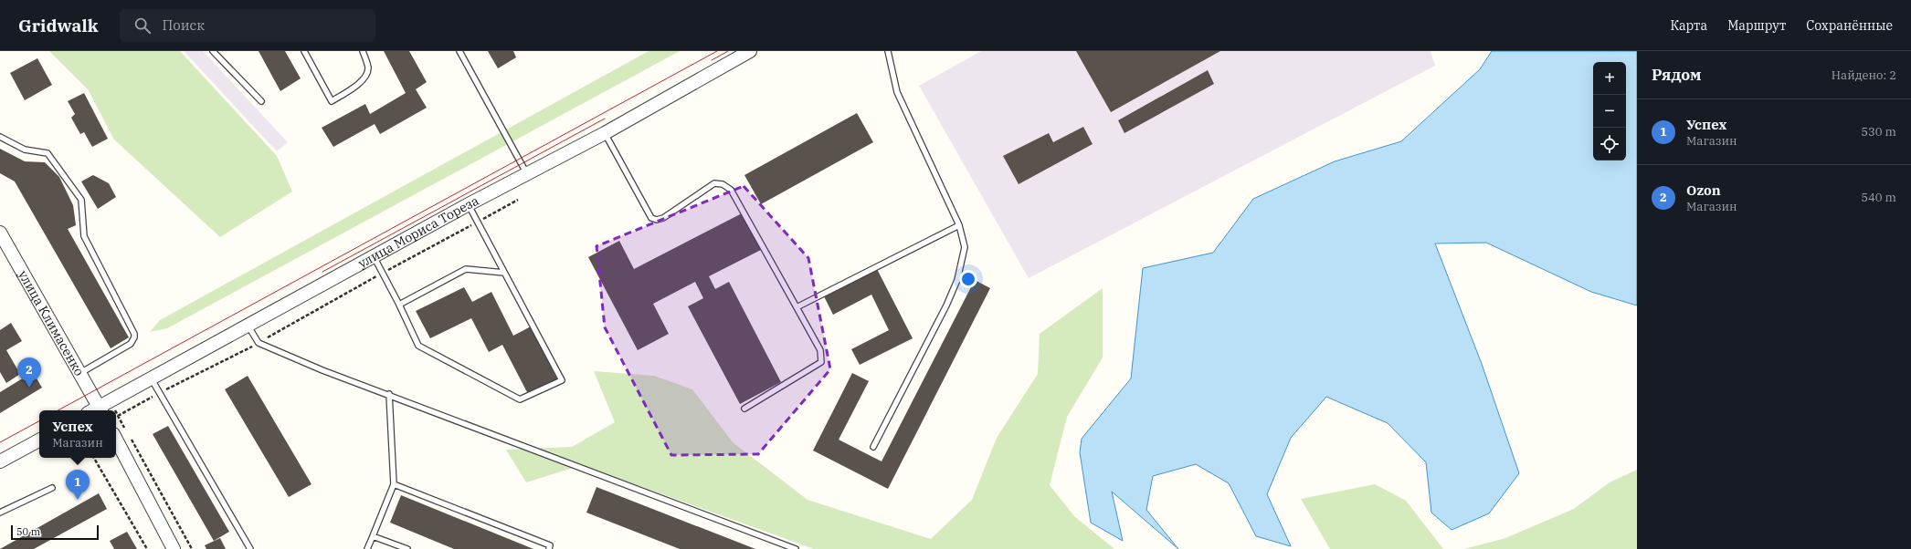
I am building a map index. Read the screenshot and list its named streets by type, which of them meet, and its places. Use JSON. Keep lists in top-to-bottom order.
{
  "streets": {
    "street": ["улица Мориса Тореза", "улица Климасенко"]
  },
  "crossings": [
    ["улица Мориса Тореза", "улица Климасенко"]
  ],
  "scale_bar": "50 m",
  "page": {
    "header": "Gridwalk",
    "search": "Поиск",
    "nav": ["Карта", "Маршрут", "Сохранённые"],
    "heading": ["Рядом", "Найдено: 2"],
    "map_buttons": ["+", "−"],
    "list": [
      {
        "mark": "1",
        "name": "Успех",
        "note": "Магазин",
        "value": "530 m"
      },
      {
        "mark": "2",
        "name": "Ozon",
        "note": "Магазин",
        "value": "540 m"
      }
    ],
    "pins": ["2", "1"],
    "popup": ["Успех", "Магазин"],
    "scale": "50 m"
  }
}
